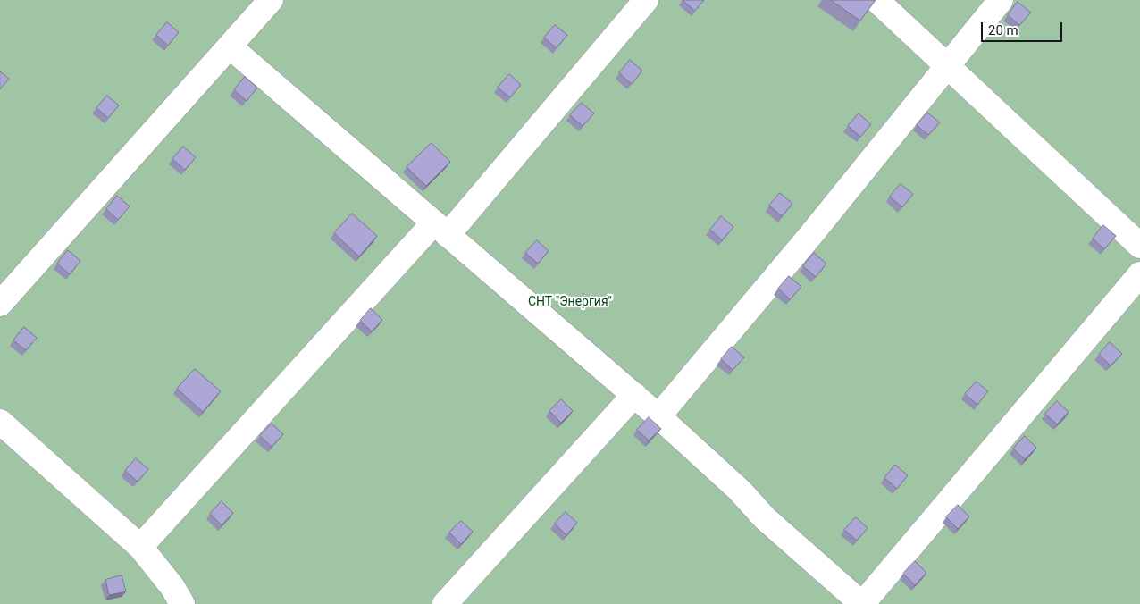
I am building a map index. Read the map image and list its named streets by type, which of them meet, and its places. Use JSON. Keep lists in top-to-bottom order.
{
  "parks": ["СНТ \"Энергия\""],
  "scale_bar": "20 m"
}
